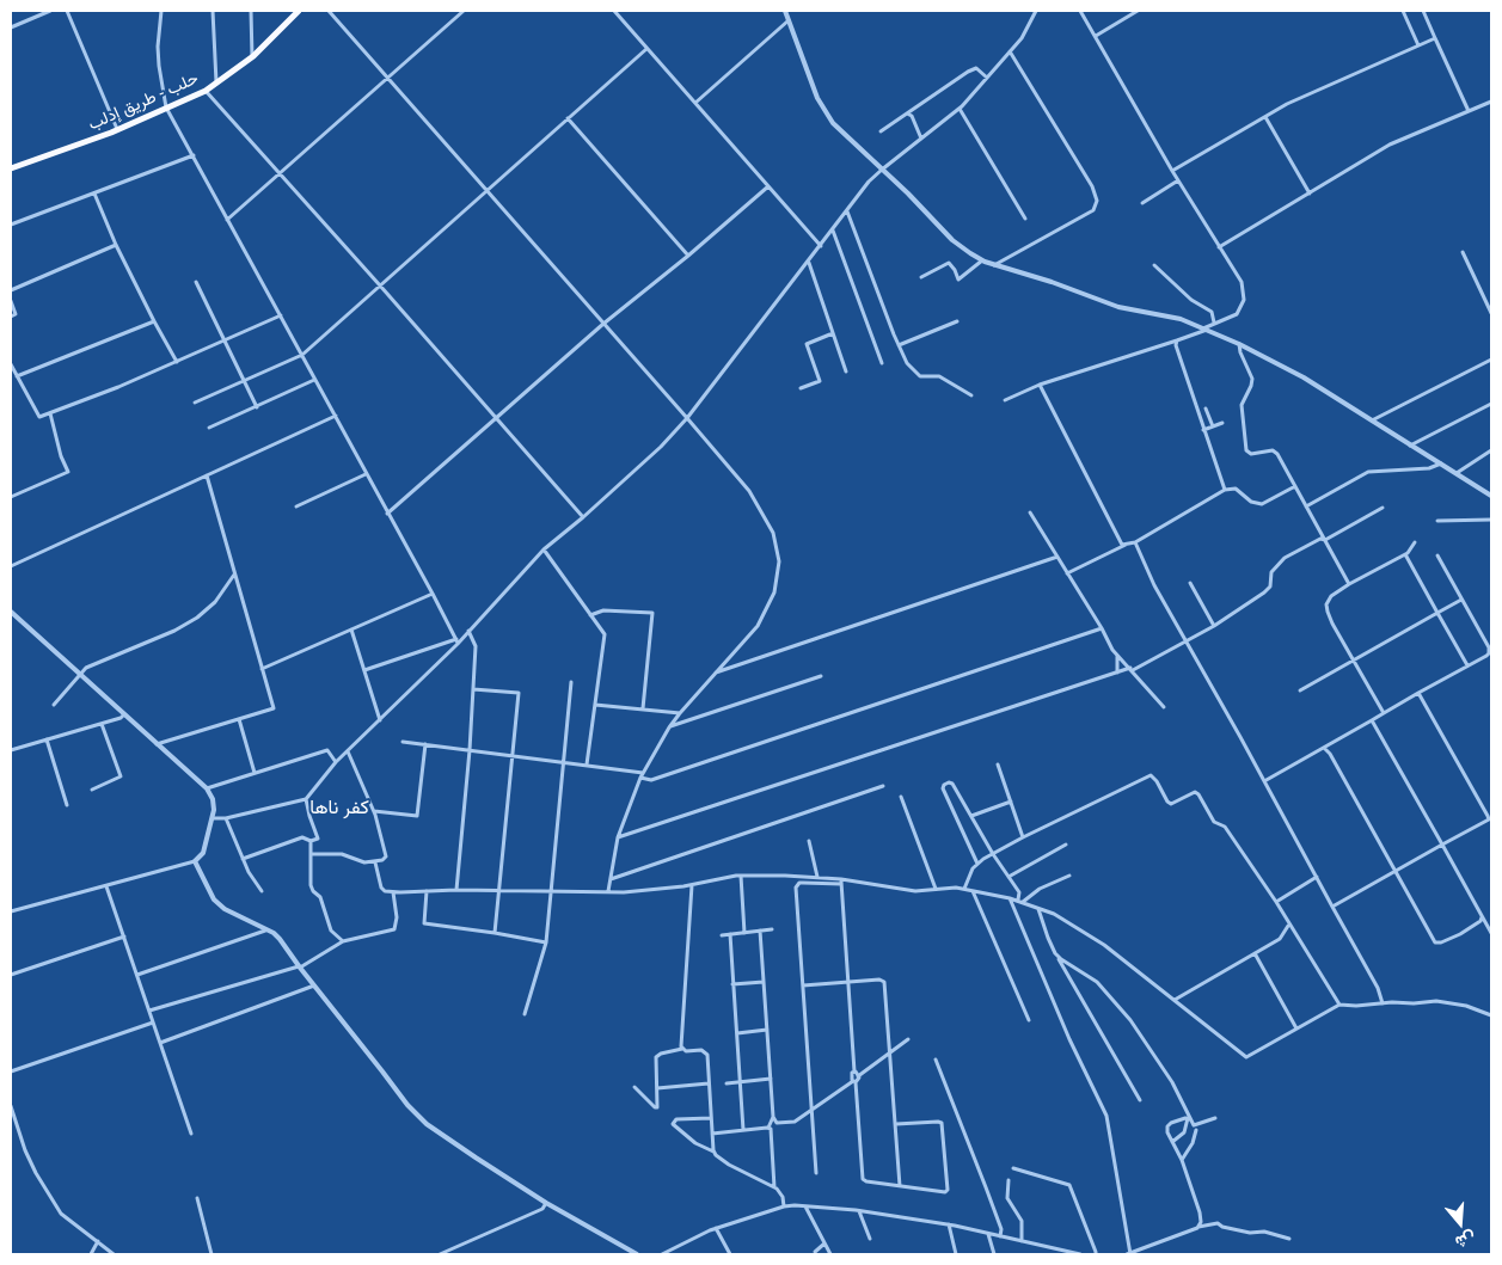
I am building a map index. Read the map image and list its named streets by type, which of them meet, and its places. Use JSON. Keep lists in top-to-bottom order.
{
  "streets": {
    "highway": ["حلب - طريق إدلب"]
  },
  "districts": ["كفر ناها"],
  "north": "bottom"
}
